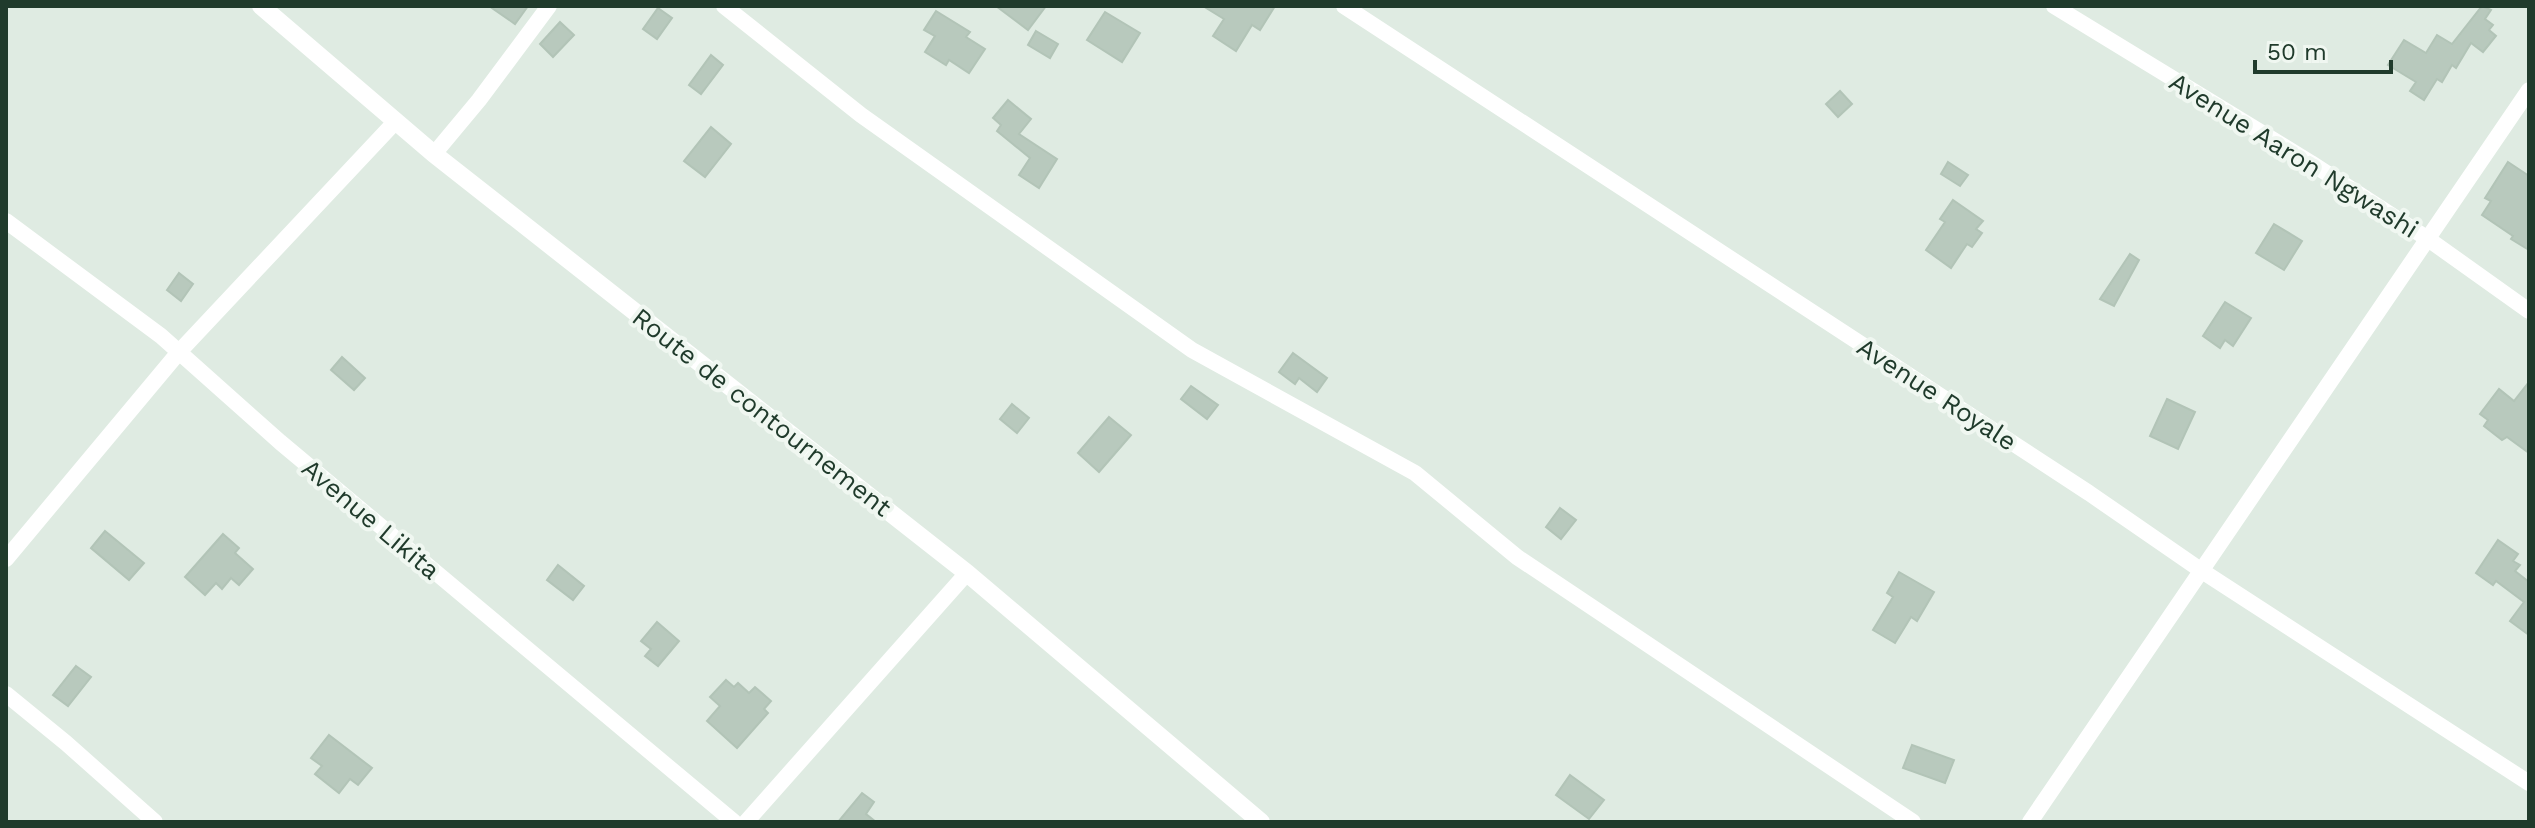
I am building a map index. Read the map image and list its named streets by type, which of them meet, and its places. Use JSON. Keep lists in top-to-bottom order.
{
  "streets": {
    "street": [
      "Avenue Aaron Ngwashi",
      "Avenue Royale",
      "Route de contournement",
      "Avenue Likita"
    ]
  },
  "scale_bar": "50 m"
}
